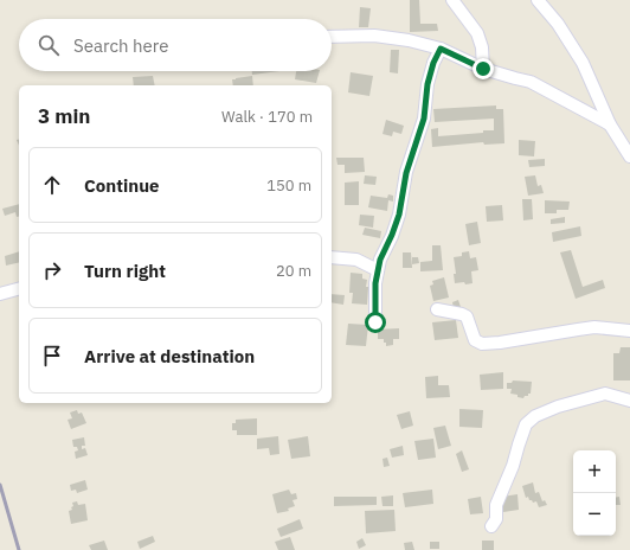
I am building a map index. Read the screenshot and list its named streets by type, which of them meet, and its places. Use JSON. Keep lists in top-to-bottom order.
{
  "page": {
    "search": "Search here",
    "heading": ["3 min", "Walk · 170 m"],
    "list": [
      ["Continue", "150 m"],
      ["Turn right", "20 m"],
      "Arrive at destination"
    ],
    "map_buttons": ["+", "−"]
  }
}
